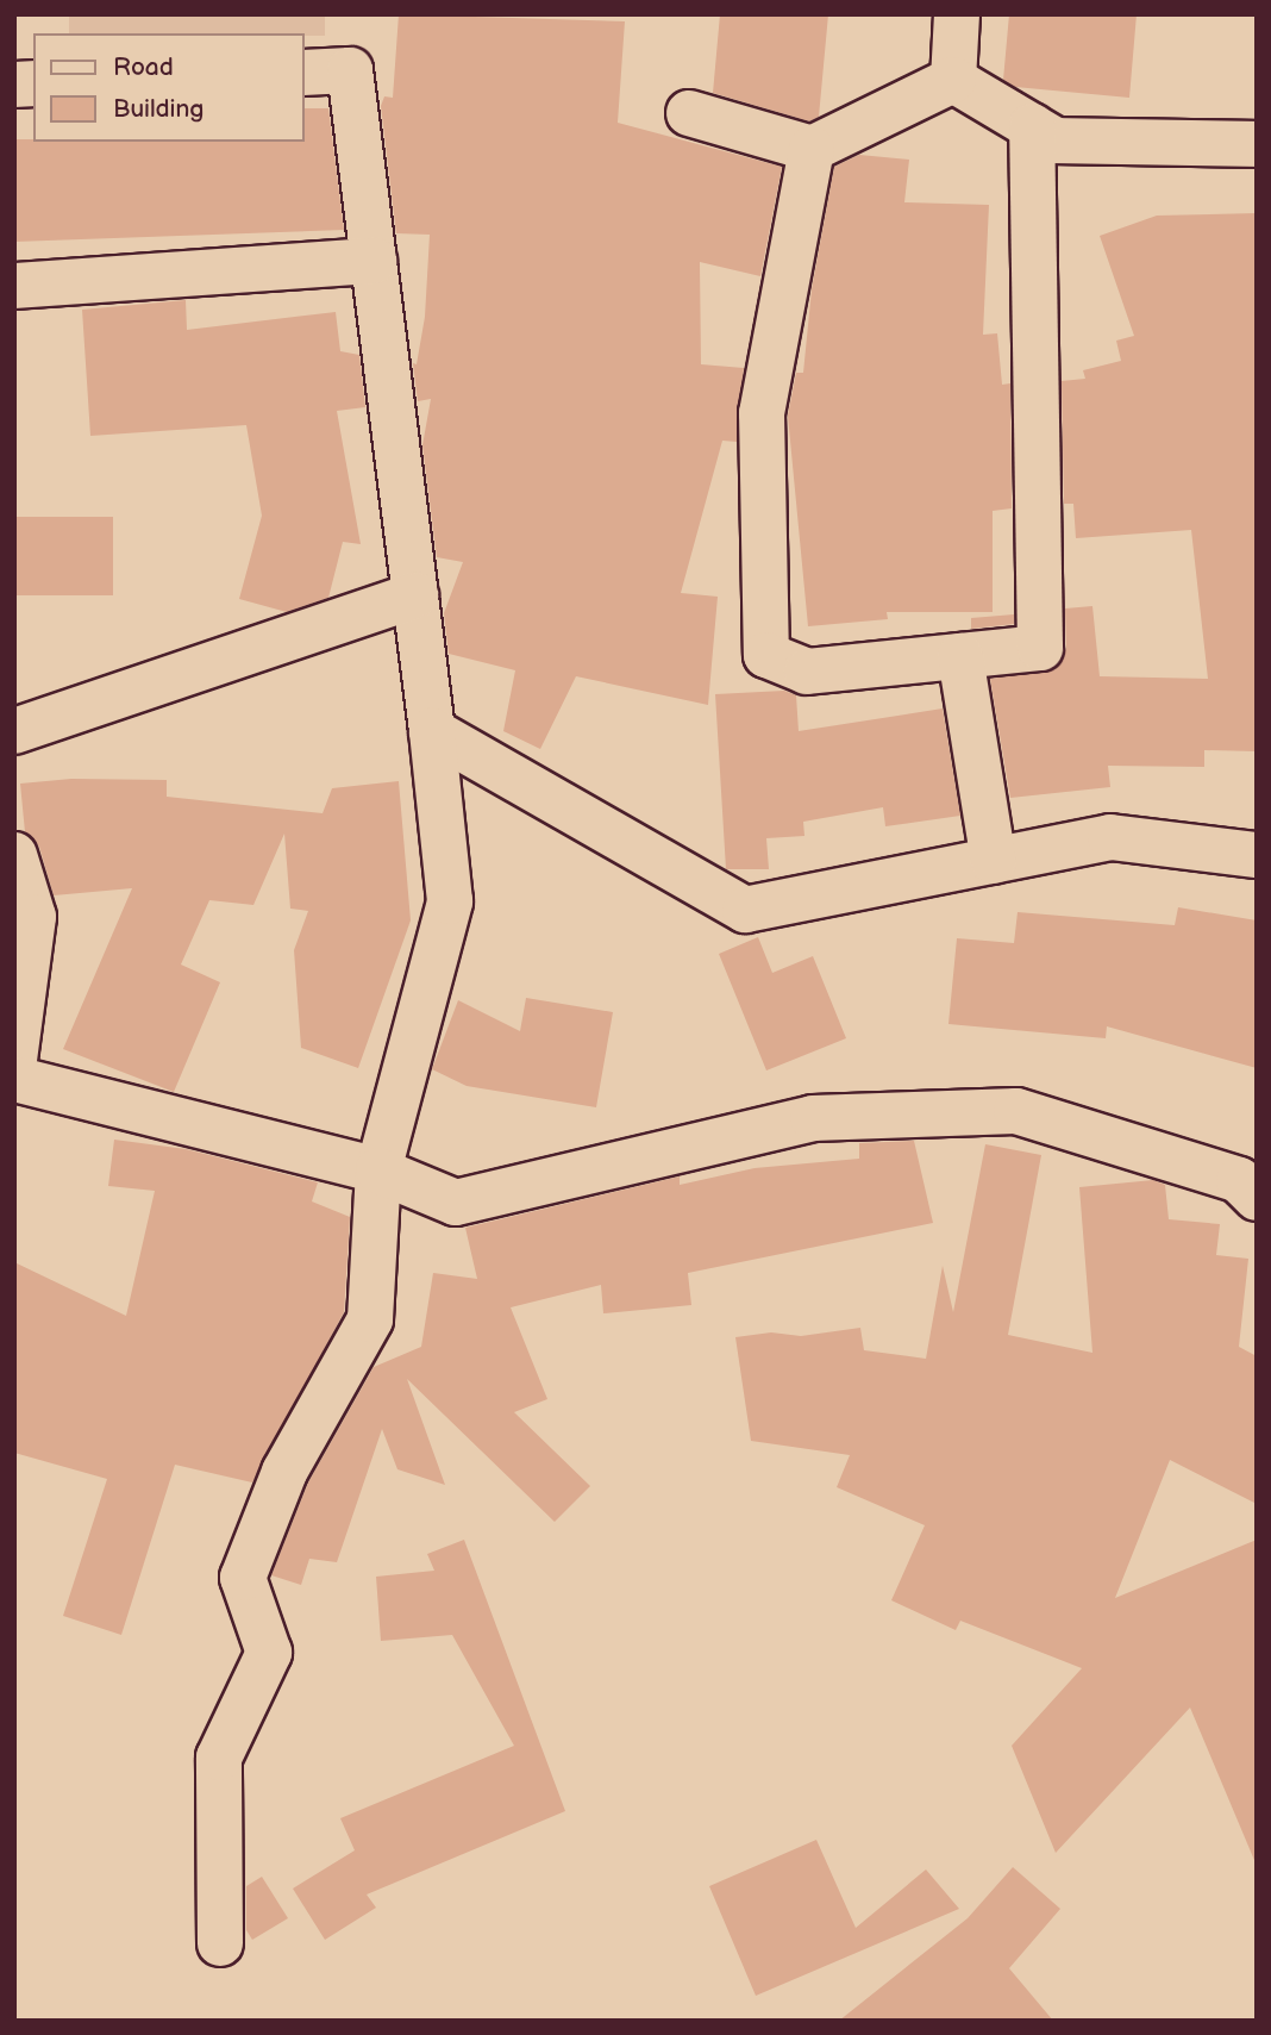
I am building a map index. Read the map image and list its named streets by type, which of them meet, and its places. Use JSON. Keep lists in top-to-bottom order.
{
  "legend": ["Road", "Building"]
}
